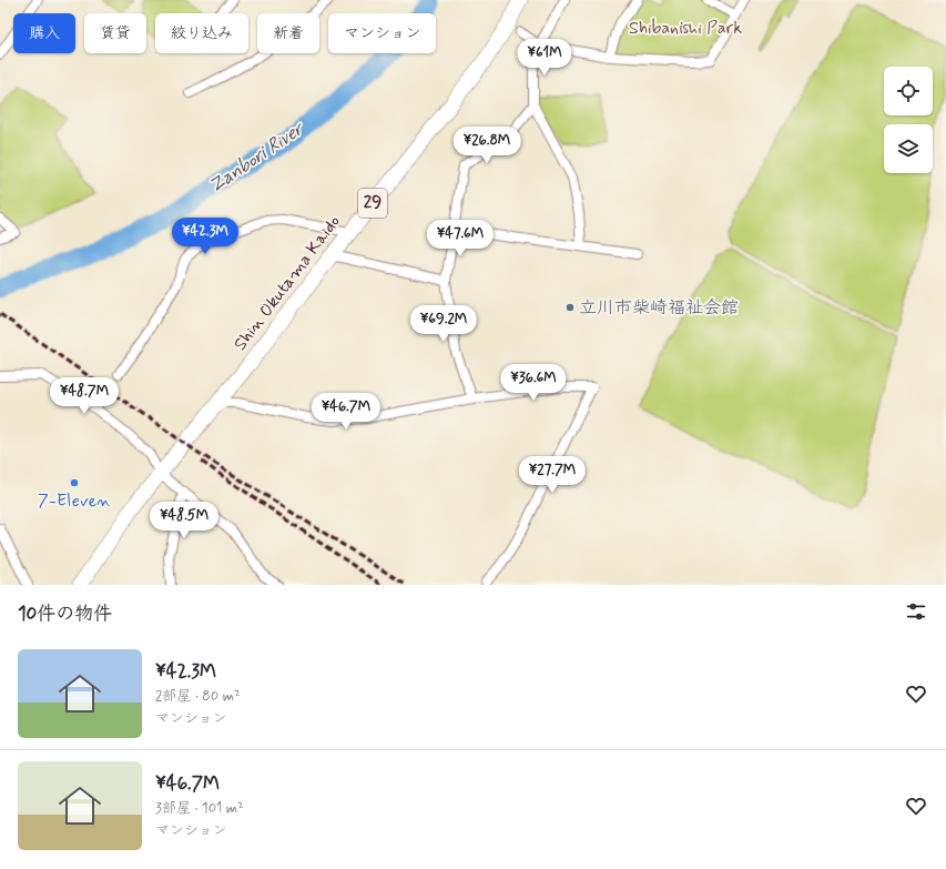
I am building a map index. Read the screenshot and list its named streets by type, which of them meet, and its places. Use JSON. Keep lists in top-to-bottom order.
{
  "streets": {
    "main road": ["29", "Shin Okutama Kaido"]
  },
  "water": ["Zanbori River"],
  "parks": ["Shibanishi Park"],
  "places": ["立川市柴崎福祉会館", "7-Eleven"],
  "page": {
    "chip": [
      "購入",
      "賃貸",
      "絞り込み",
      "新着",
      "マンション"
    ],
    "price": [
      "¥61M",
      "¥26.8M",
      "¥42.3M",
      "¥47.6M",
      "¥69.2M",
      "¥36.6M",
      "¥48.7M",
      "¥46.7M",
      "¥27.7M",
      "¥48.5M"
    ],
    "heading": "10件の物件",
    "list": [
      {
        "name": "¥42.3M",
        "note": "2部屋 · 80 m² · マンション"
      },
      {
        "name": "¥46.7M",
        "note": "3部屋 · 101 m² · マンション"
      }
    ]
  }
}
